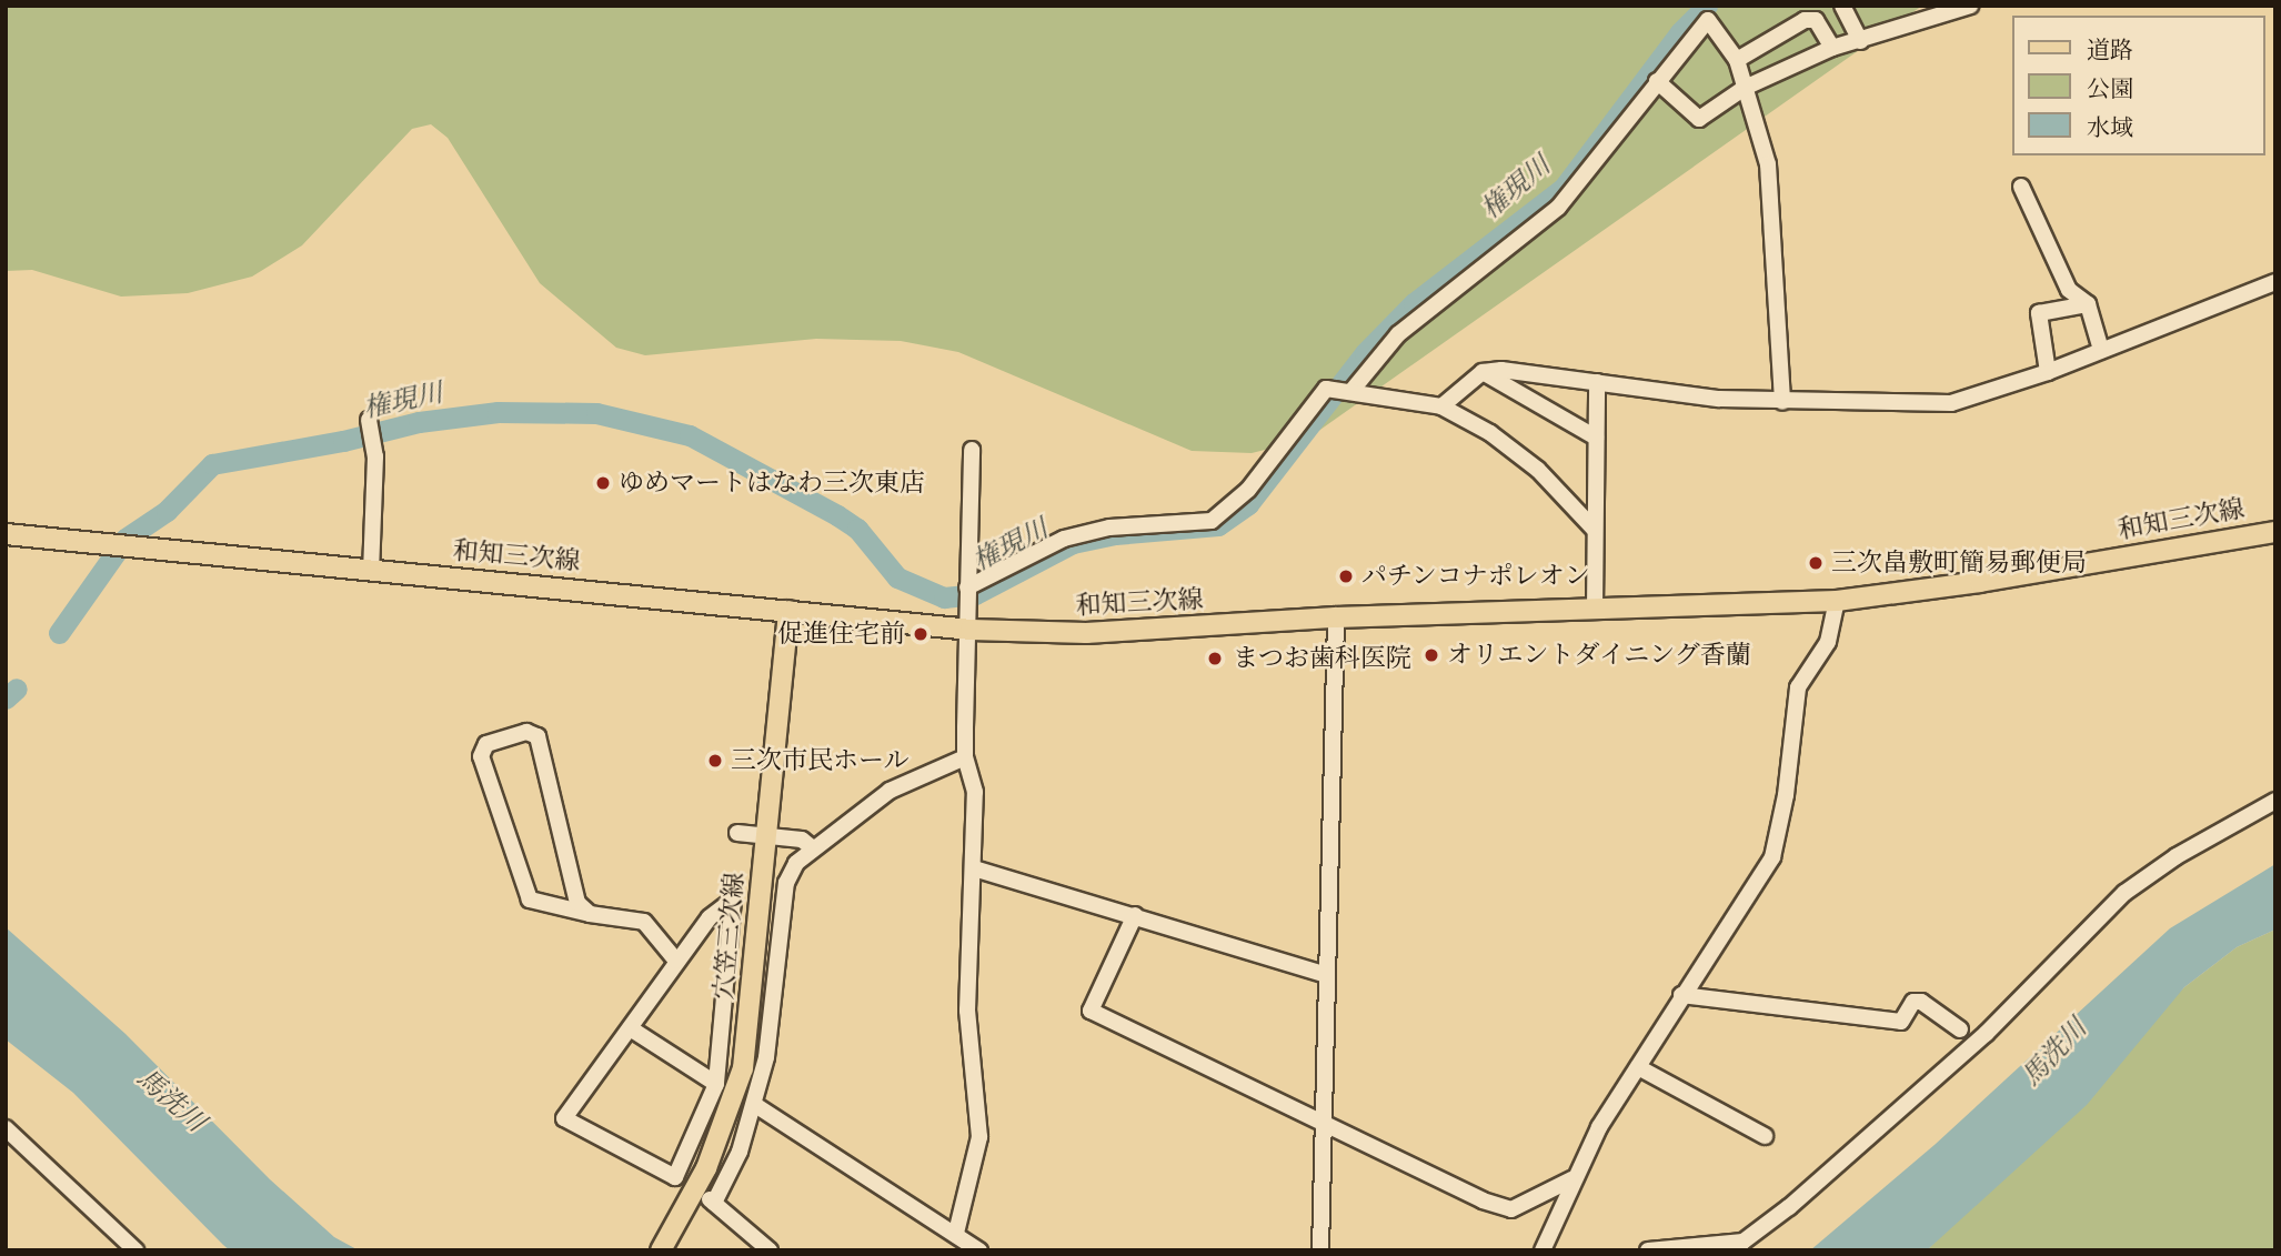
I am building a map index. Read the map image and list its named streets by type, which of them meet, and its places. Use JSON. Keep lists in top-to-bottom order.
{
  "streets": {
    "main road": ["和知三次線", "穴笠三次線"]
  },
  "crossings": [
    ["和知三次線", "穴笠三次線"]
  ],
  "water": ["権現川", "馬洗川"],
  "places": [
    "ゆめマートはなわ三次東店",
    "三次畠敷町簡易郵便局",
    "パチンコナポレオン",
    "促進住宅前",
    "オリエントダイニング香蘭",
    "まつお歯科医院",
    "三次市民ホール"
  ],
  "legend": ["道路", "公園", "水域"]
}
